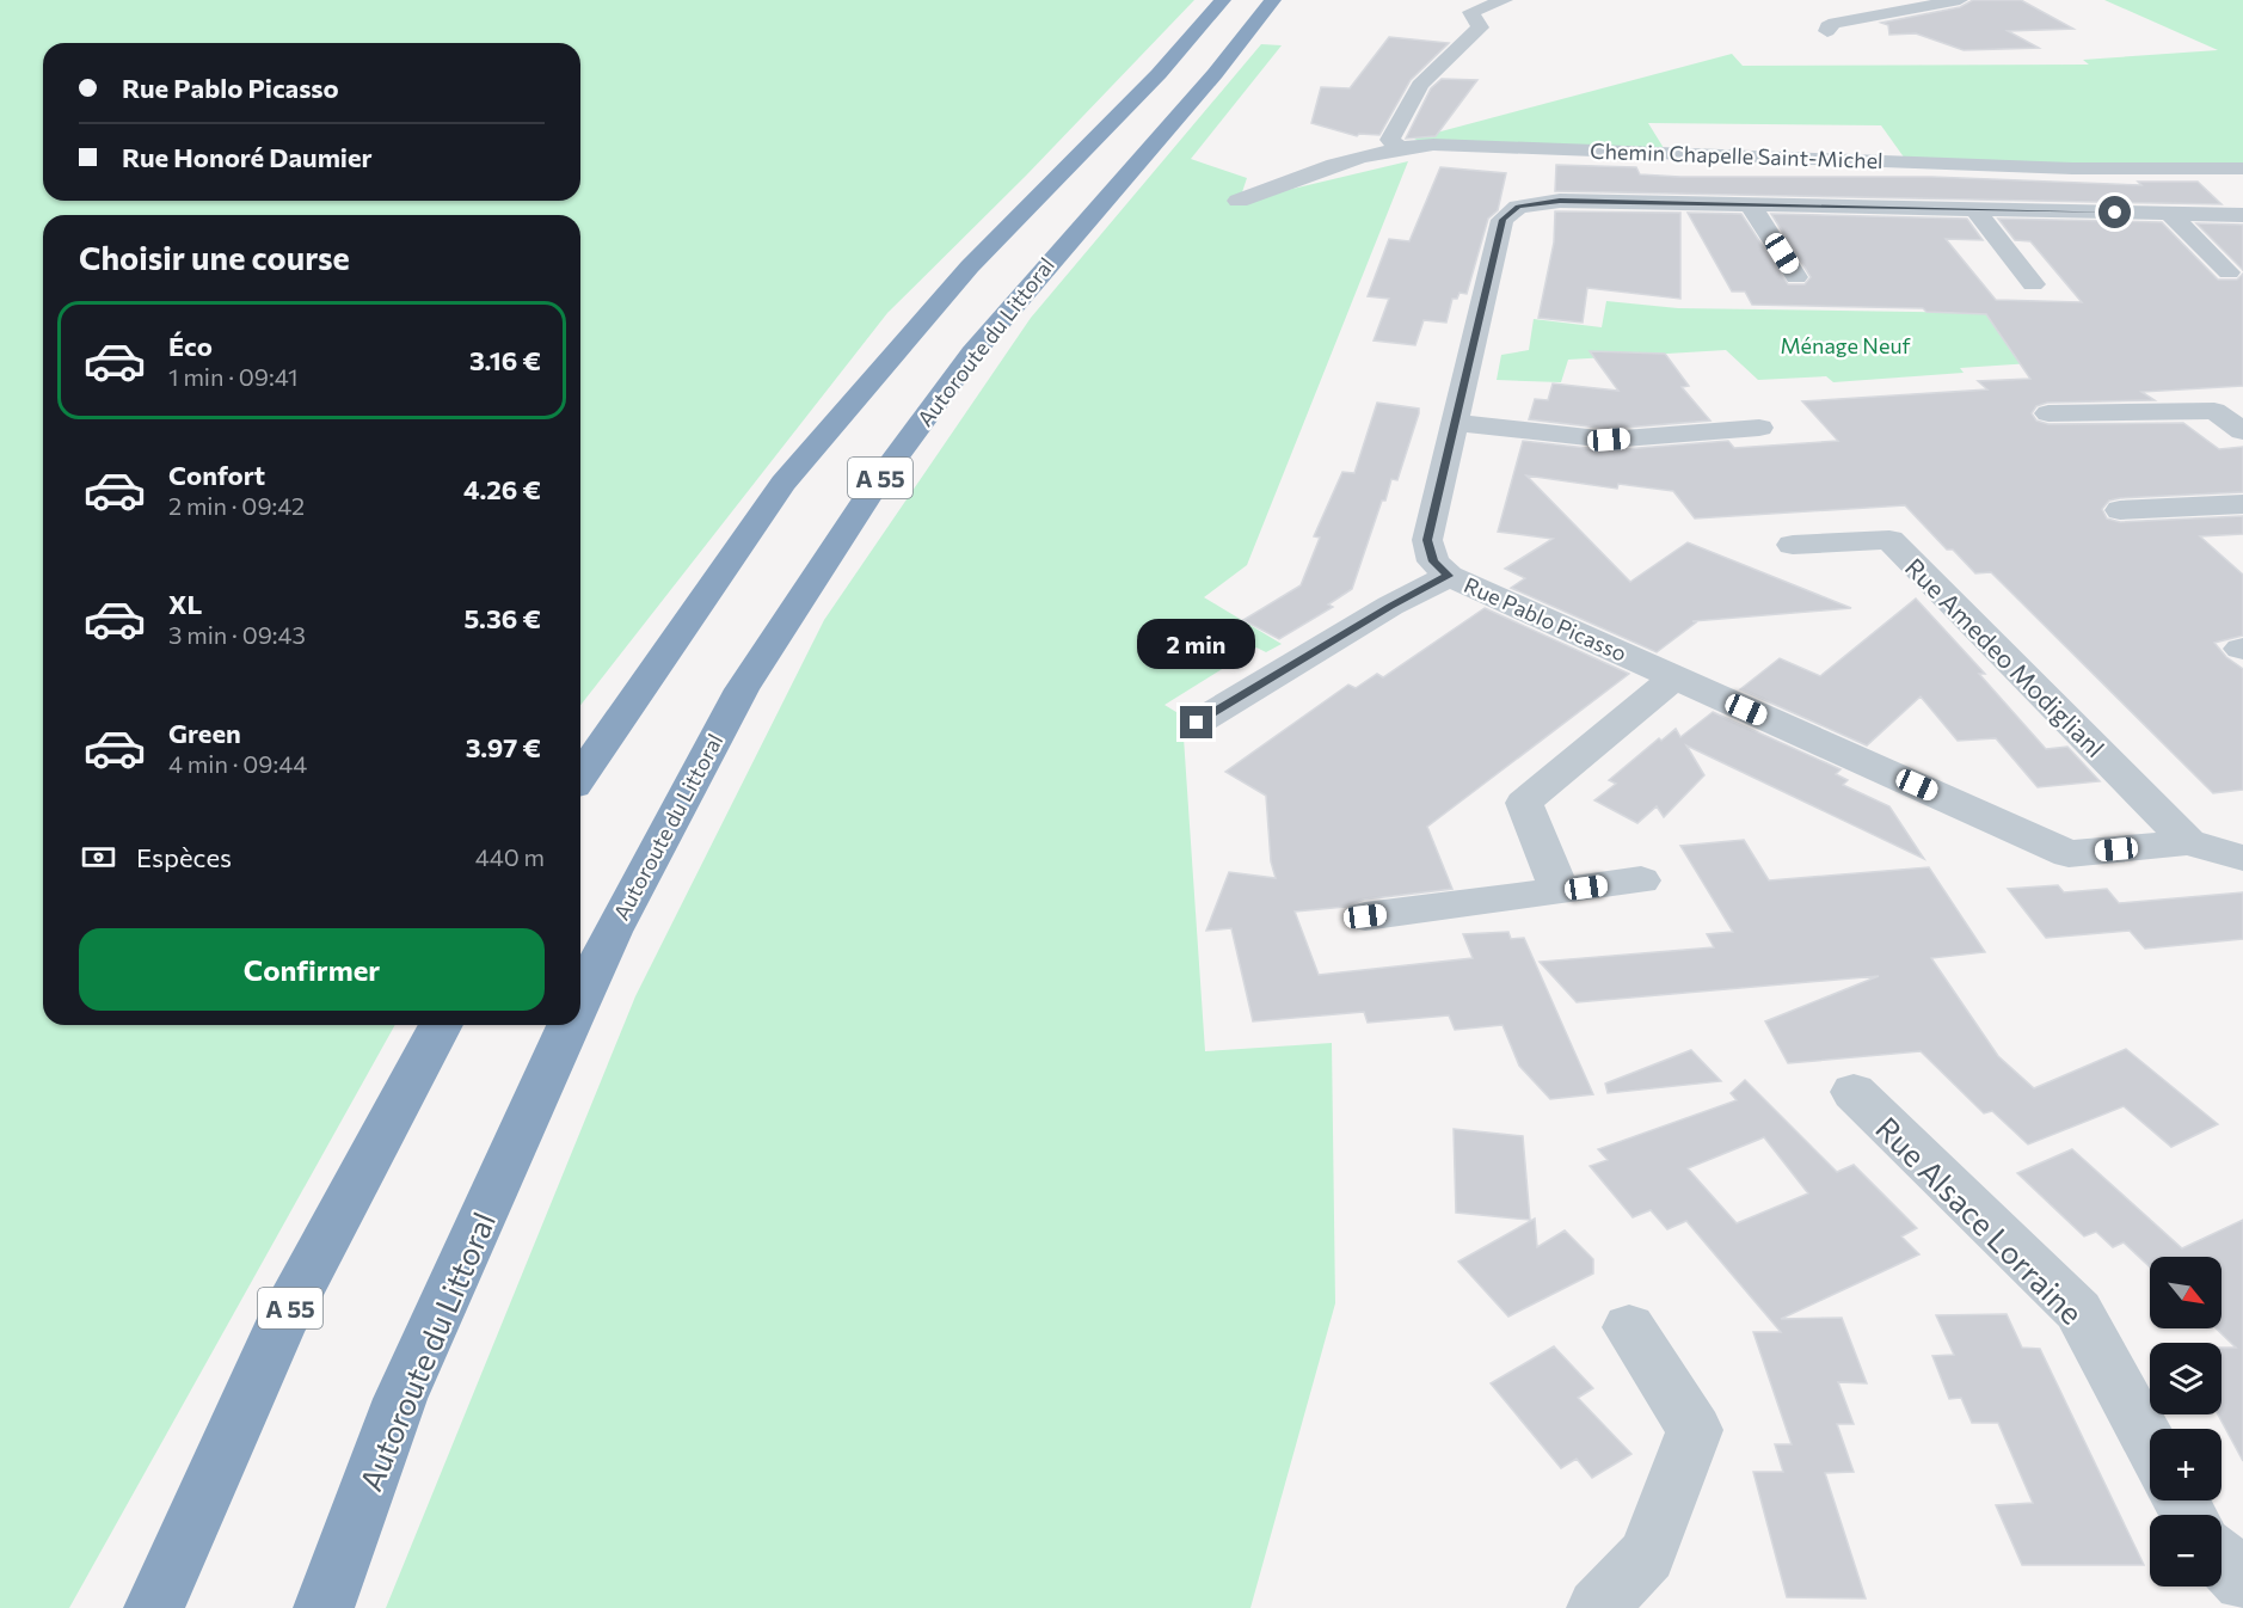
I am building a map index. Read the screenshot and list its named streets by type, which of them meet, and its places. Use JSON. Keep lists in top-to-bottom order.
{
  "streets": {
    "highway": ["Autoroute du Littoral", "A 55"],
    "street": [
      "Chemin Chapelle Saint-Michel",
      "Rue Pablo Picasso",
      "Rue Amedeo Modiglianl",
      "Rue Alsace Lorraine"
    ]
  },
  "crossings": [
    ["Rue Pablo Picasso", "Rue Amedeo Modiglianl"]
  ],
  "parks": ["Ménage Neuf"],
  "north": "bottom right",
  "page": {
    "banner": ["Rue Pablo Picasso", "Rue Honoré Daumier"],
    "heading": "Choisir une course",
    "list": [
      {
        "name": "Éco",
        "note": "1 min · 09:41",
        "value": "3.16 €"
      },
      {
        "name": "Confort",
        "note": "2 min · 09:42",
        "value": "4.26 €"
      },
      {
        "name": "XL",
        "note": "3 min · 09:43",
        "value": "5.36 €"
      },
      {
        "name": "Green",
        "note": "4 min · 09:44",
        "value": "3.97 €"
      }
    ],
    "bubble": "2 min",
    "pay": ["Espèces", "440 m"],
    "buttons": "Confirmer",
    "map_buttons": ["+", "−"]
  }
}
